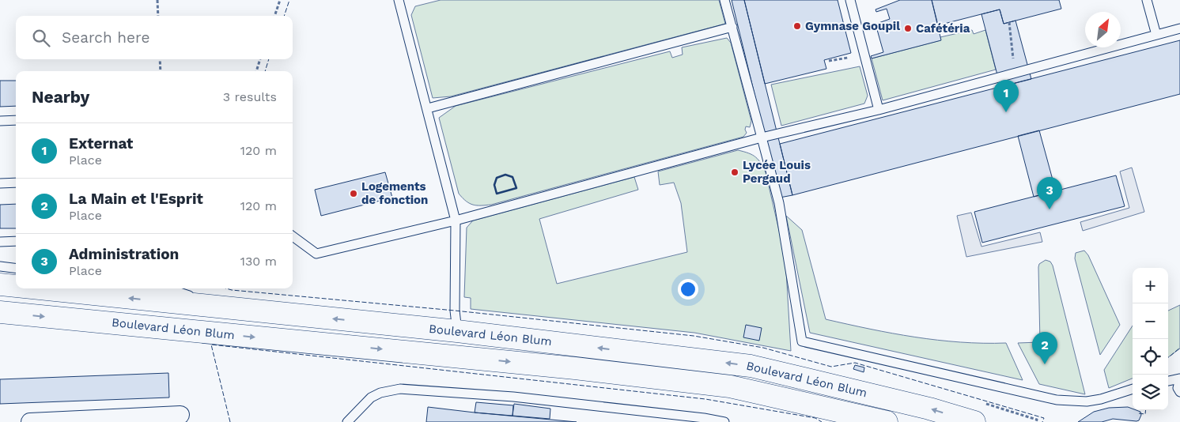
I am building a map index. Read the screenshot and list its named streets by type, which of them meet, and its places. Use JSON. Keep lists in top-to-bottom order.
{
  "streets": {
    "main road": ["Boulevard Léon Blum"]
  },
  "places": [
    "Gymnase Goupil",
    "Cafétéria",
    "Lycée Louis Pergaud",
    "Logements de fonction"
  ],
  "north": "top right",
  "page": {
    "search": "Search here",
    "heading": ["Nearby", "3 results"],
    "pins": ["1", "3", "2"],
    "list": [
      {
        "mark": "1",
        "name": "Externat",
        "note": "Place",
        "value": "120 m"
      },
      {
        "mark": "2",
        "name": "La Main et l'Esprit",
        "note": "Place",
        "value": "120 m"
      },
      {
        "mark": "3",
        "name": "Administration",
        "note": "Place",
        "value": "130 m"
      }
    ],
    "map_buttons": ["+", "−"]
  }
}
